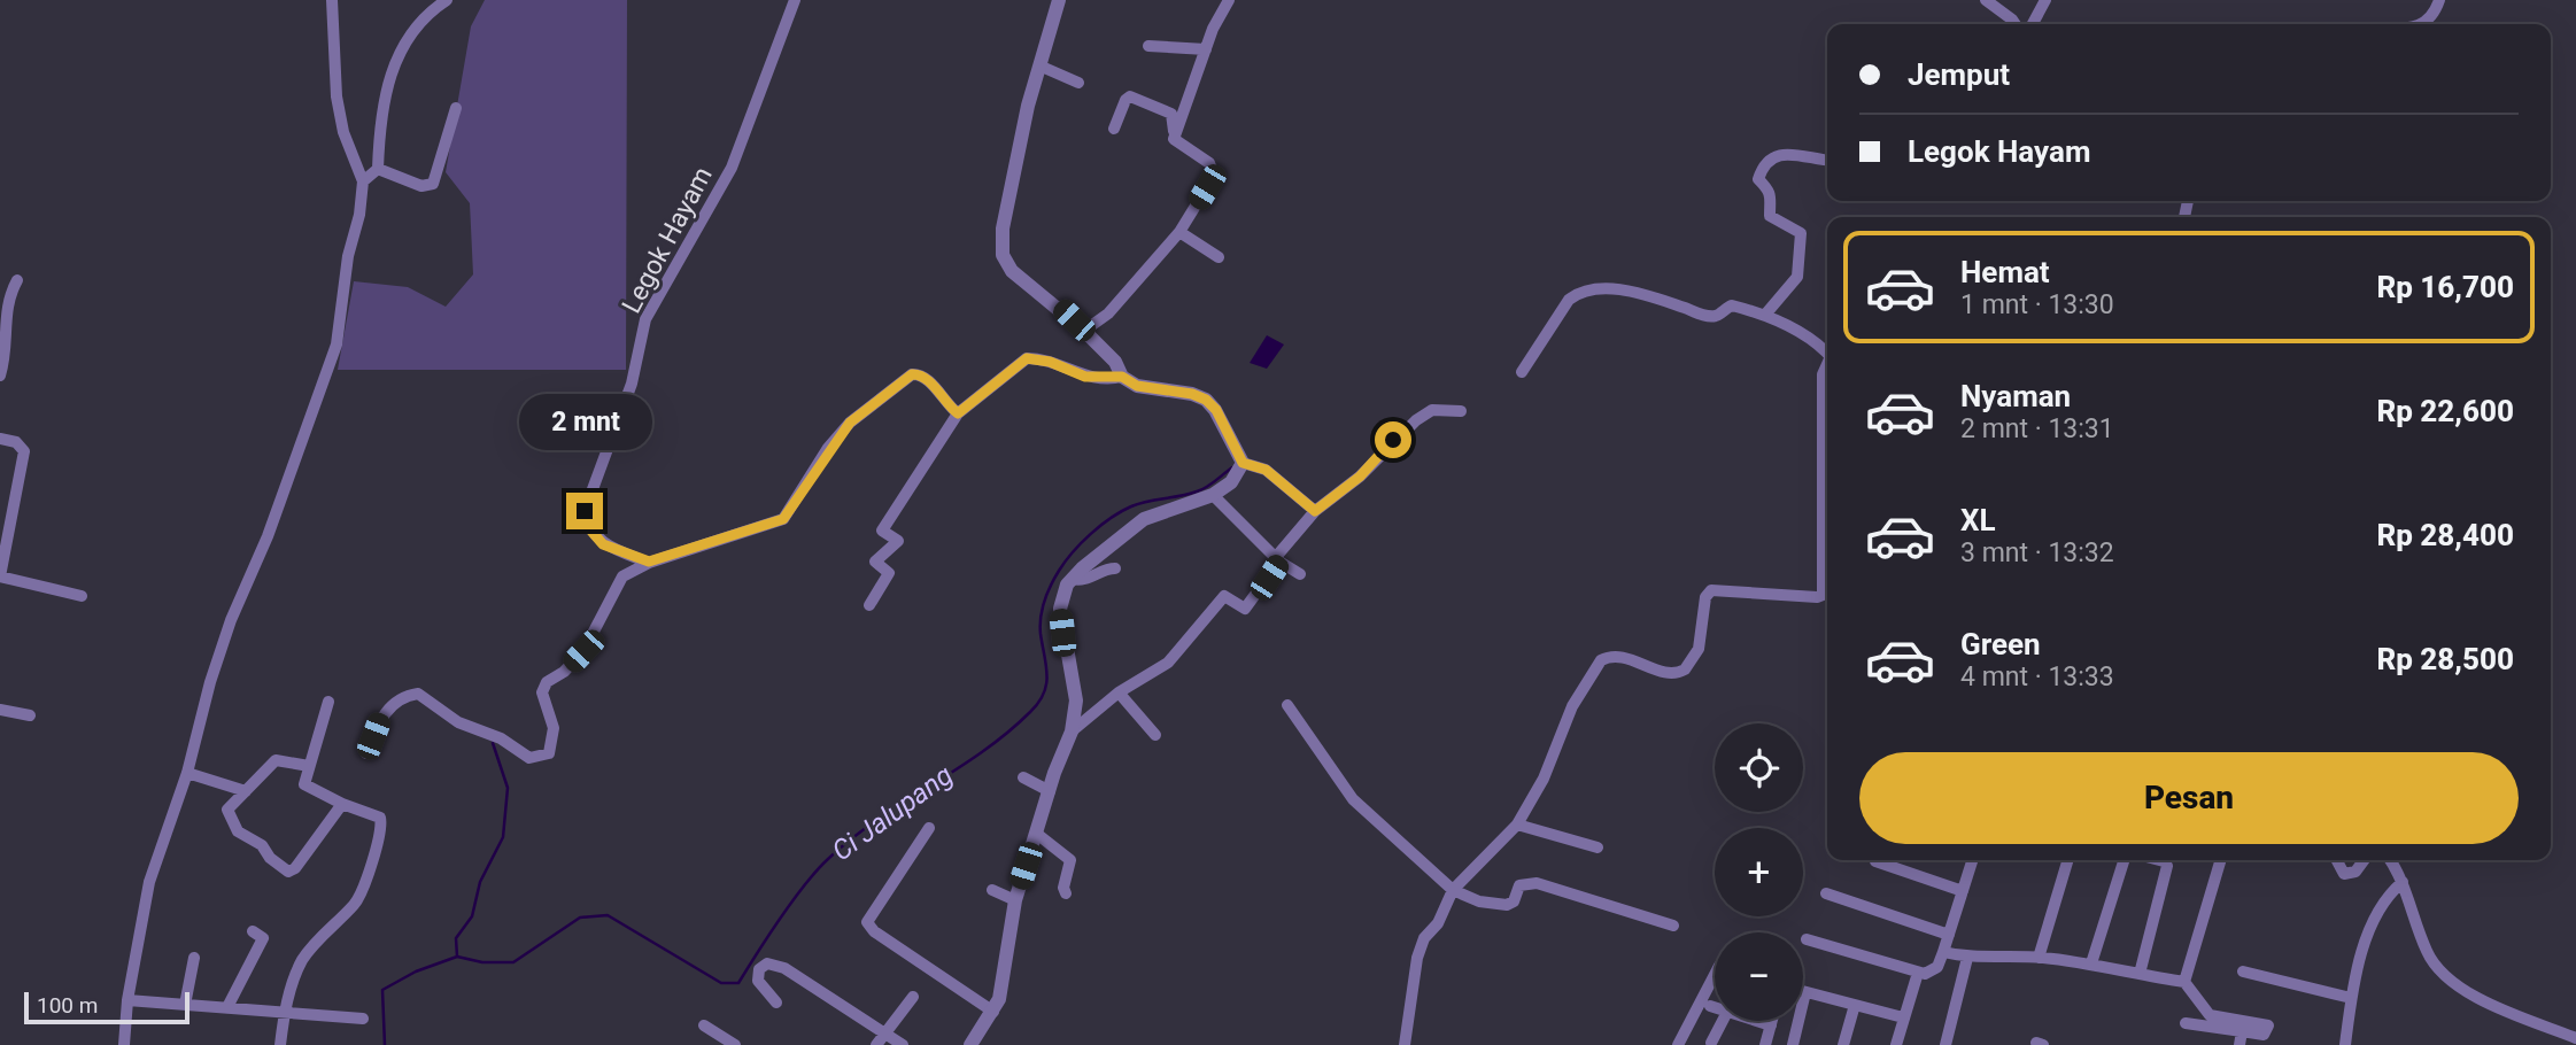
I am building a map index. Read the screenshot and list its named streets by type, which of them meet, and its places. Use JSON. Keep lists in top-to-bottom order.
{
  "streets": {
    "street": ["Legok Hayam"]
  },
  "water": ["Ci Jalupang"],
  "scale_bar": "100 m",
  "page": {
    "banner": ["Jemput", "Legok Hayam"],
    "list": [
      {
        "name": "Hemat",
        "note": "1 mnt · 13:30",
        "value": "Rp 16,700"
      },
      {
        "name": "Nyaman",
        "note": "2 mnt · 13:31",
        "value": "Rp 22,600"
      },
      {
        "name": "XL",
        "note": "3 mnt · 13:32",
        "value": "Rp 28,400"
      },
      {
        "name": "Green",
        "note": "4 mnt · 13:33",
        "value": "Rp 28,500"
      }
    ],
    "bubble": "2 mnt",
    "map_buttons": ["+", "−"],
    "buttons": "Pesan",
    "scale": "100 m"
  }
}
